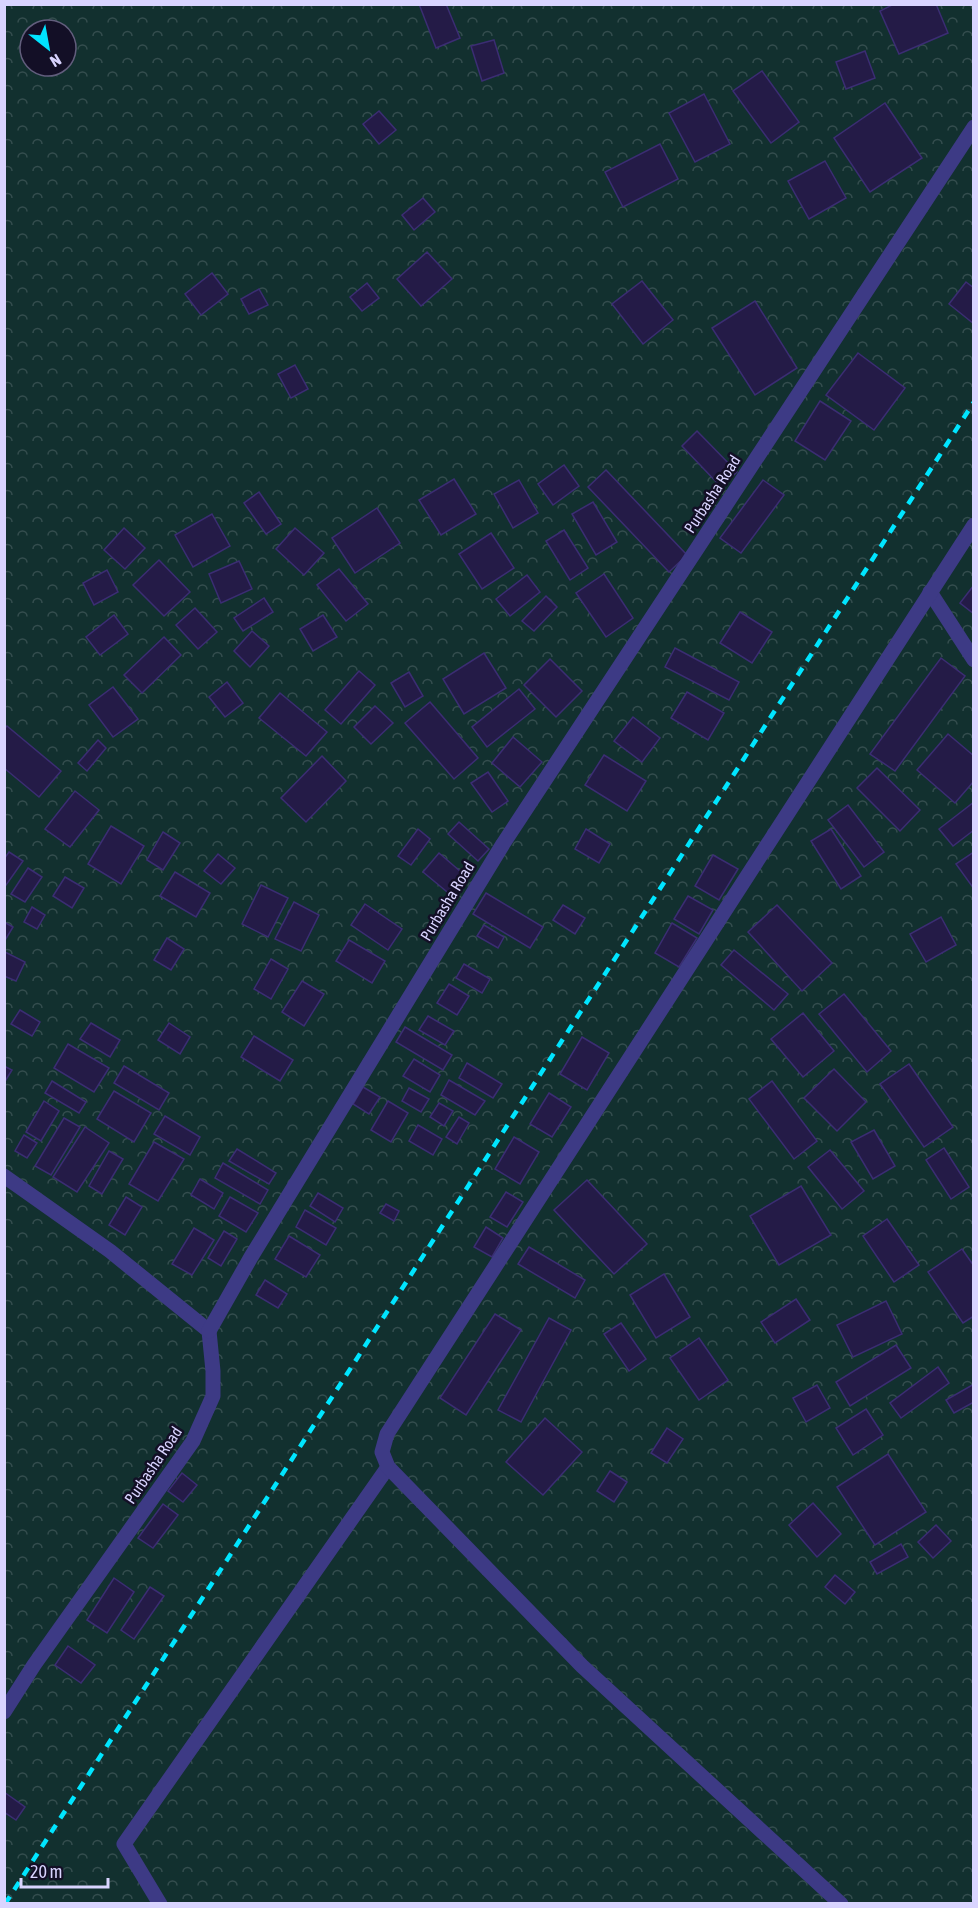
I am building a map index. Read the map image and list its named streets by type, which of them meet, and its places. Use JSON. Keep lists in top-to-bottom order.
{
  "streets": {
    "street": ["Purbasha Road"]
  },
  "scale_bar": "20 m",
  "north": "bottom right"
}
